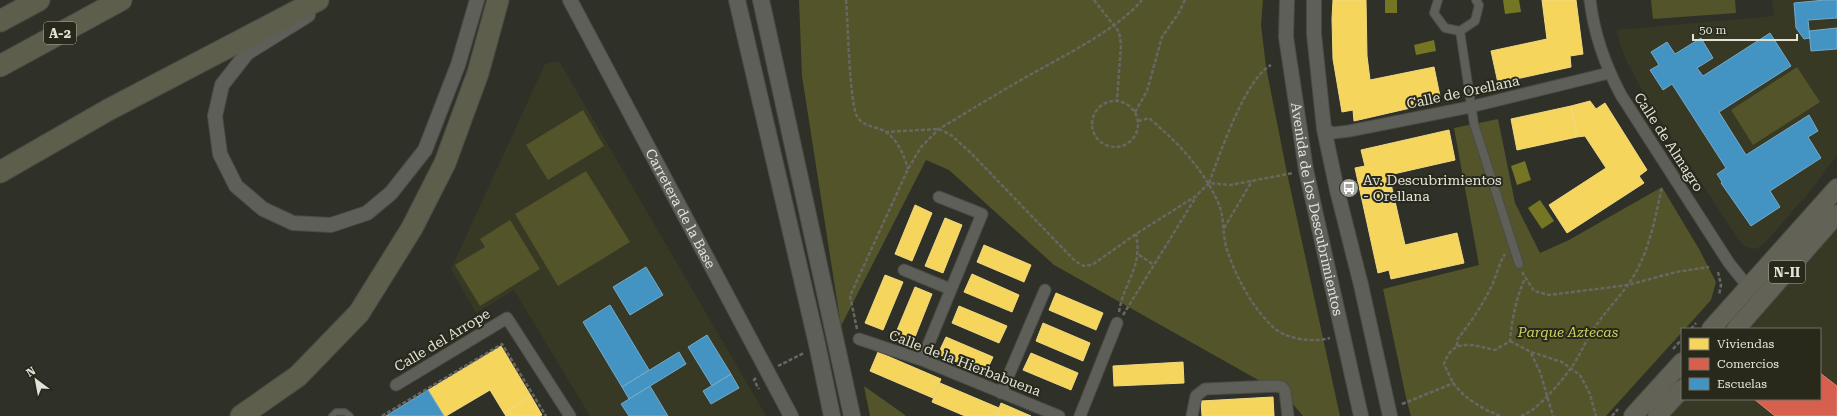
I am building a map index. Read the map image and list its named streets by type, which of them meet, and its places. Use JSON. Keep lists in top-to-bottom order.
{
  "streets": {
    "highway": ["A-2"],
    "main road": ["N-II"],
    "street": [
      "Calle de Orellana",
      "Calle de Almagro",
      "Carretera de la Base",
      "Avenida de los Descubrimientos",
      "Calle del Arrope",
      "Calle de la Hierbabuena"
    ]
  },
  "crossings": [
    ["Calle de Orellana", "Calle de Almagro"],
    ["Calle de Orellana", "Avenida de los Descubrimientos"],
    ["Calle de Almagro", "N-II"]
  ],
  "parks": ["Parque Aztecas"],
  "places": {
    "bus stop": ["Av. Descubrimientos - Orellana"]
  },
  "legend": ["Viviendas", "Comercios", "Escuelas"],
  "scale_bar": "50 m",
  "north": "top left"
}
